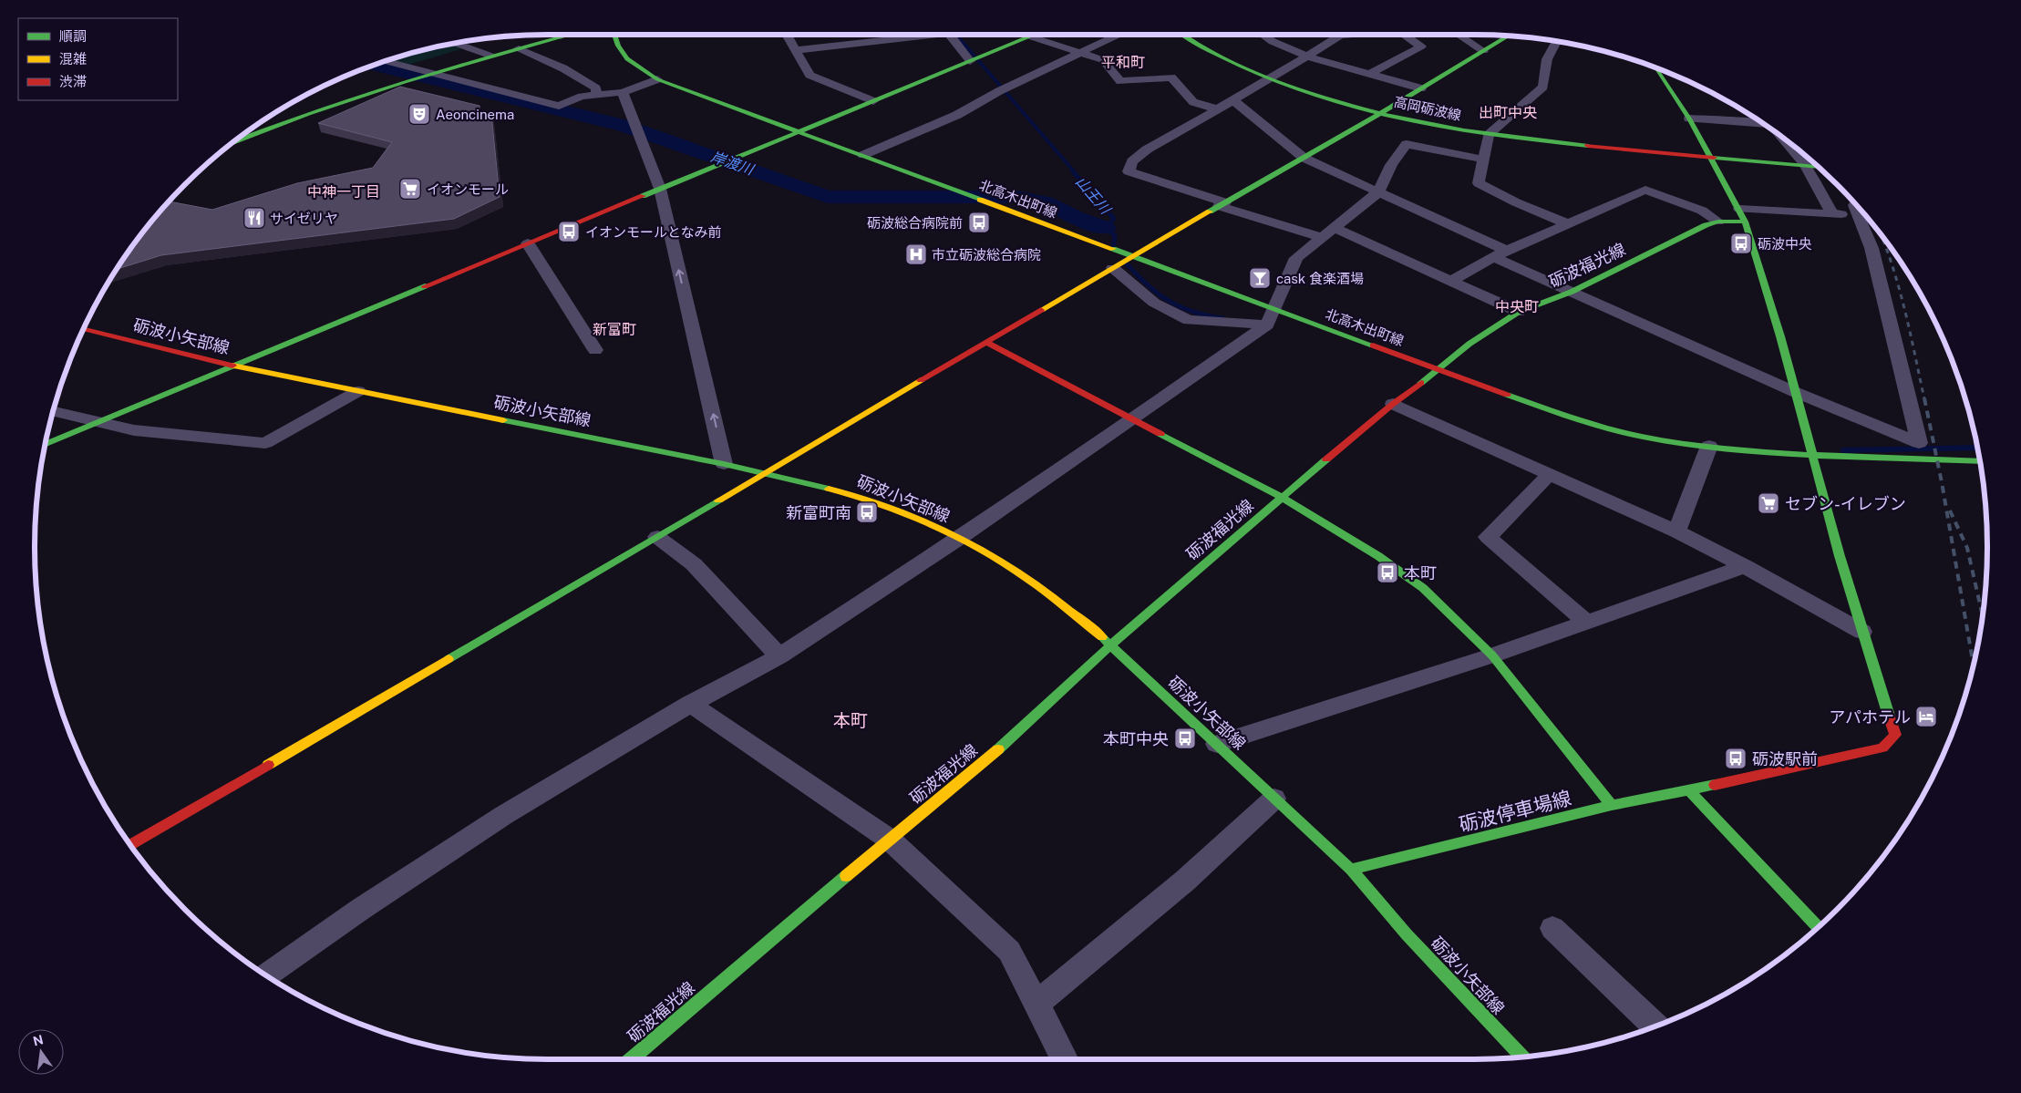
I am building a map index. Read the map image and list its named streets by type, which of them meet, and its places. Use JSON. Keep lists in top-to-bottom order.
{
  "streets": {
    "street": [
      "高岡砺波線",
      "北高木出町線",
      "砺波福光線",
      "砺波小矢部線",
      "砺波停車場線"
    ]
  },
  "crossings": [
    ["北高木出町線", "砺波福光線"],
    ["砺波福光線", "砺波小矢部線"],
    ["砺波小矢部線", "砺波停車場線"]
  ],
  "districts": [
    "平和町",
    "出町中央",
    "中神一丁目",
    "中央町",
    "新富町",
    "本町"
  ],
  "water": ["岸渡川", "山王川"],
  "places": {
    "theatre": ["Aeoncinema"],
    "supermarket": ["イオンモール", "セブン-イレブン"],
    "restaurant": ["サイゼリヤ"],
    "bus stop": [
      "砺波総合病院前",
      "イオンモールとなみ前",
      "砺波中央",
      "新富町南",
      "本町",
      "本町中央",
      "砺波駅前"
    ],
    "hospital": ["市立砺波総合病院"],
    "bar": ["cask 食楽酒場"],
    "hotel": ["アパホテル"]
  },
  "legend": ["順調", "混雑", "渋滞"],
  "north": "top"
}
